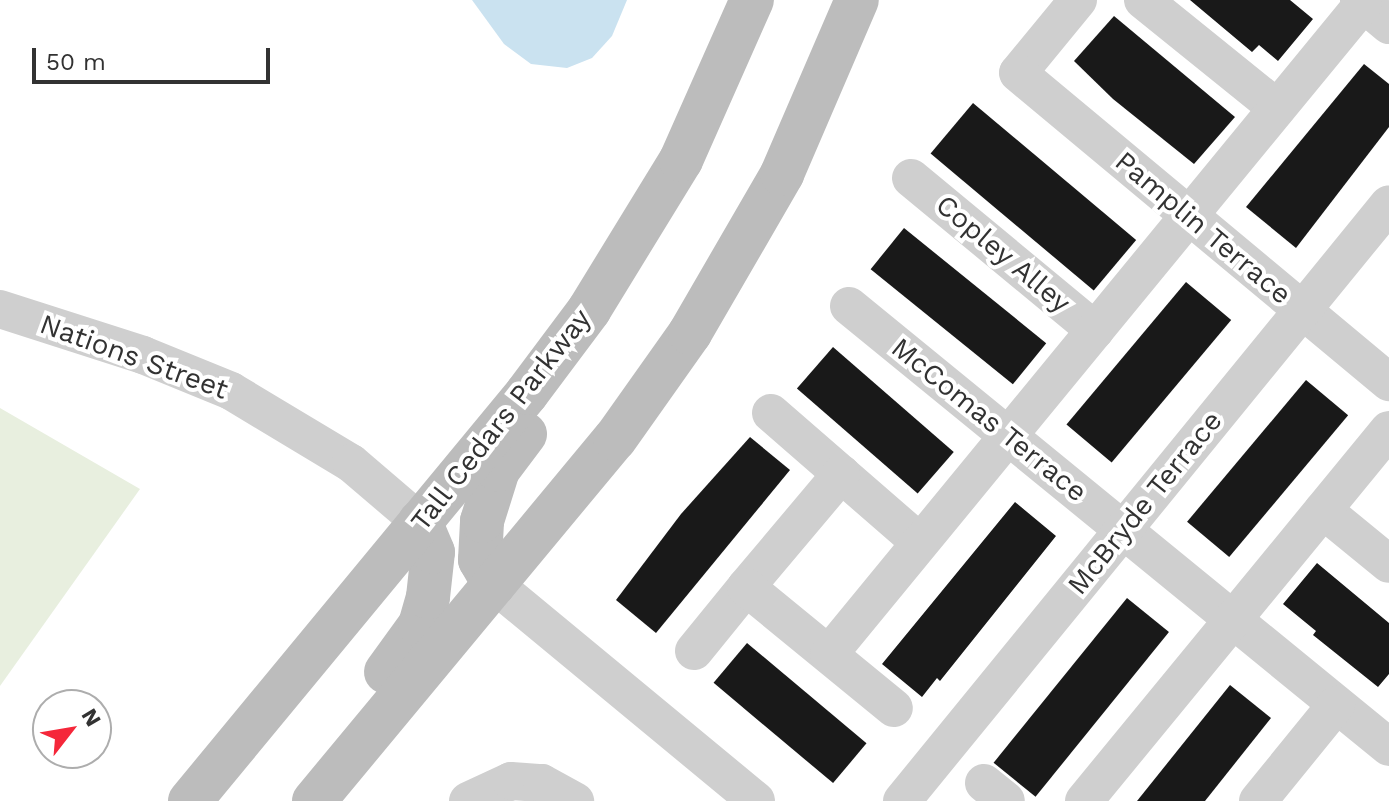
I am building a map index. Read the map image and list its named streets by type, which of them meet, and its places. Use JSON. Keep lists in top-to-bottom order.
{
  "streets": {
    "main road": ["Tall Cedars Parkway"],
    "street": [
      "Pamplin Terrace",
      "Copley Alley",
      "Nations Street",
      "McComas Terrace",
      "McBryde Terrace"
    ]
  },
  "crossings": [
    ["Pamplin Terrace", "Copley Alley"],
    ["Pamplin Terrace", "McBryde Terrace"],
    ["Copley Alley", "McComas Terrace"],
    ["Nations Street", "Tall Cedars Parkway"],
    ["McComas Terrace", "McBryde Terrace"]
  ],
  "scale_bar": "50 m",
  "north": "top right"
}
